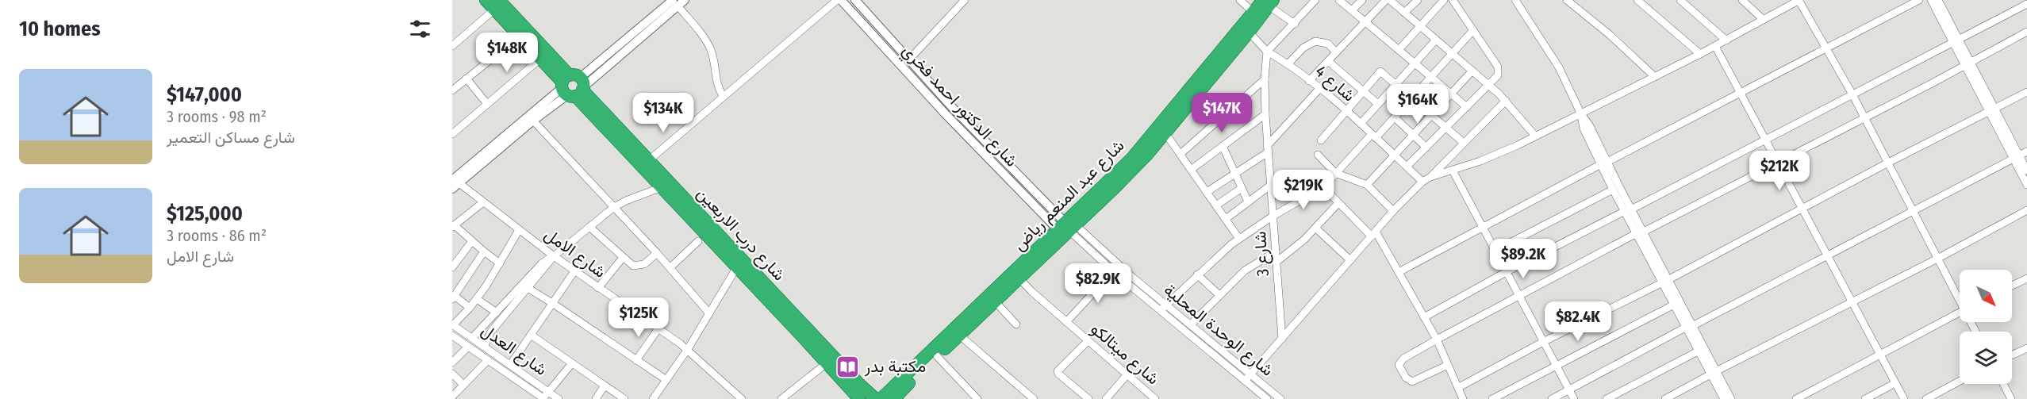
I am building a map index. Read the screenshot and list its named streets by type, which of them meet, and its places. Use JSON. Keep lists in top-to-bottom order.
{
  "streets": {
    "highway": ["شارع عبد المنعم رياض", "شارع درب الاربعين"],
    "street": [
      "شارع 4",
      "شارع الدكتور احمد فخري",
      "شارع الامل",
      "شارع 3",
      "شارع الوحدة المحلية",
      "شارع العدل",
      "شارع ميتالكو"
    ]
  },
  "crossings": [
    ["شارع 4", "شارع 3"],
    ["شارع الدكتور احمد فخري", "شارع عبد المنعم رياض"],
    ["شارع الدكتور احمد فخري", "شارع الوحدة المحلية"],
    ["شارع عبد المنعم رياض", "شارع الوحدة المحلية"],
    ["شارع عبد المنعم رياض", "شارع ميتالكو"]
  ],
  "places": {
    "library": ["مكتبة بدر"]
  },
  "north": "bottom right",
  "page": {
    "heading": "10 homes",
    "price": [
      "$148K",
      "$164K",
      "$134K",
      "$147K",
      "$212K",
      "$219K",
      "$89.2K",
      "$82.9K",
      "$125K",
      "$82.4K"
    ],
    "list": [
      {
        "name": "$147,000",
        "note": "3 rooms · 98 m² · شارع مساكن التعمير"
      },
      {
        "name": "$125,000",
        "note": "3 rooms · 86 m² · شارع الامل"
      }
    ]
  }
}
